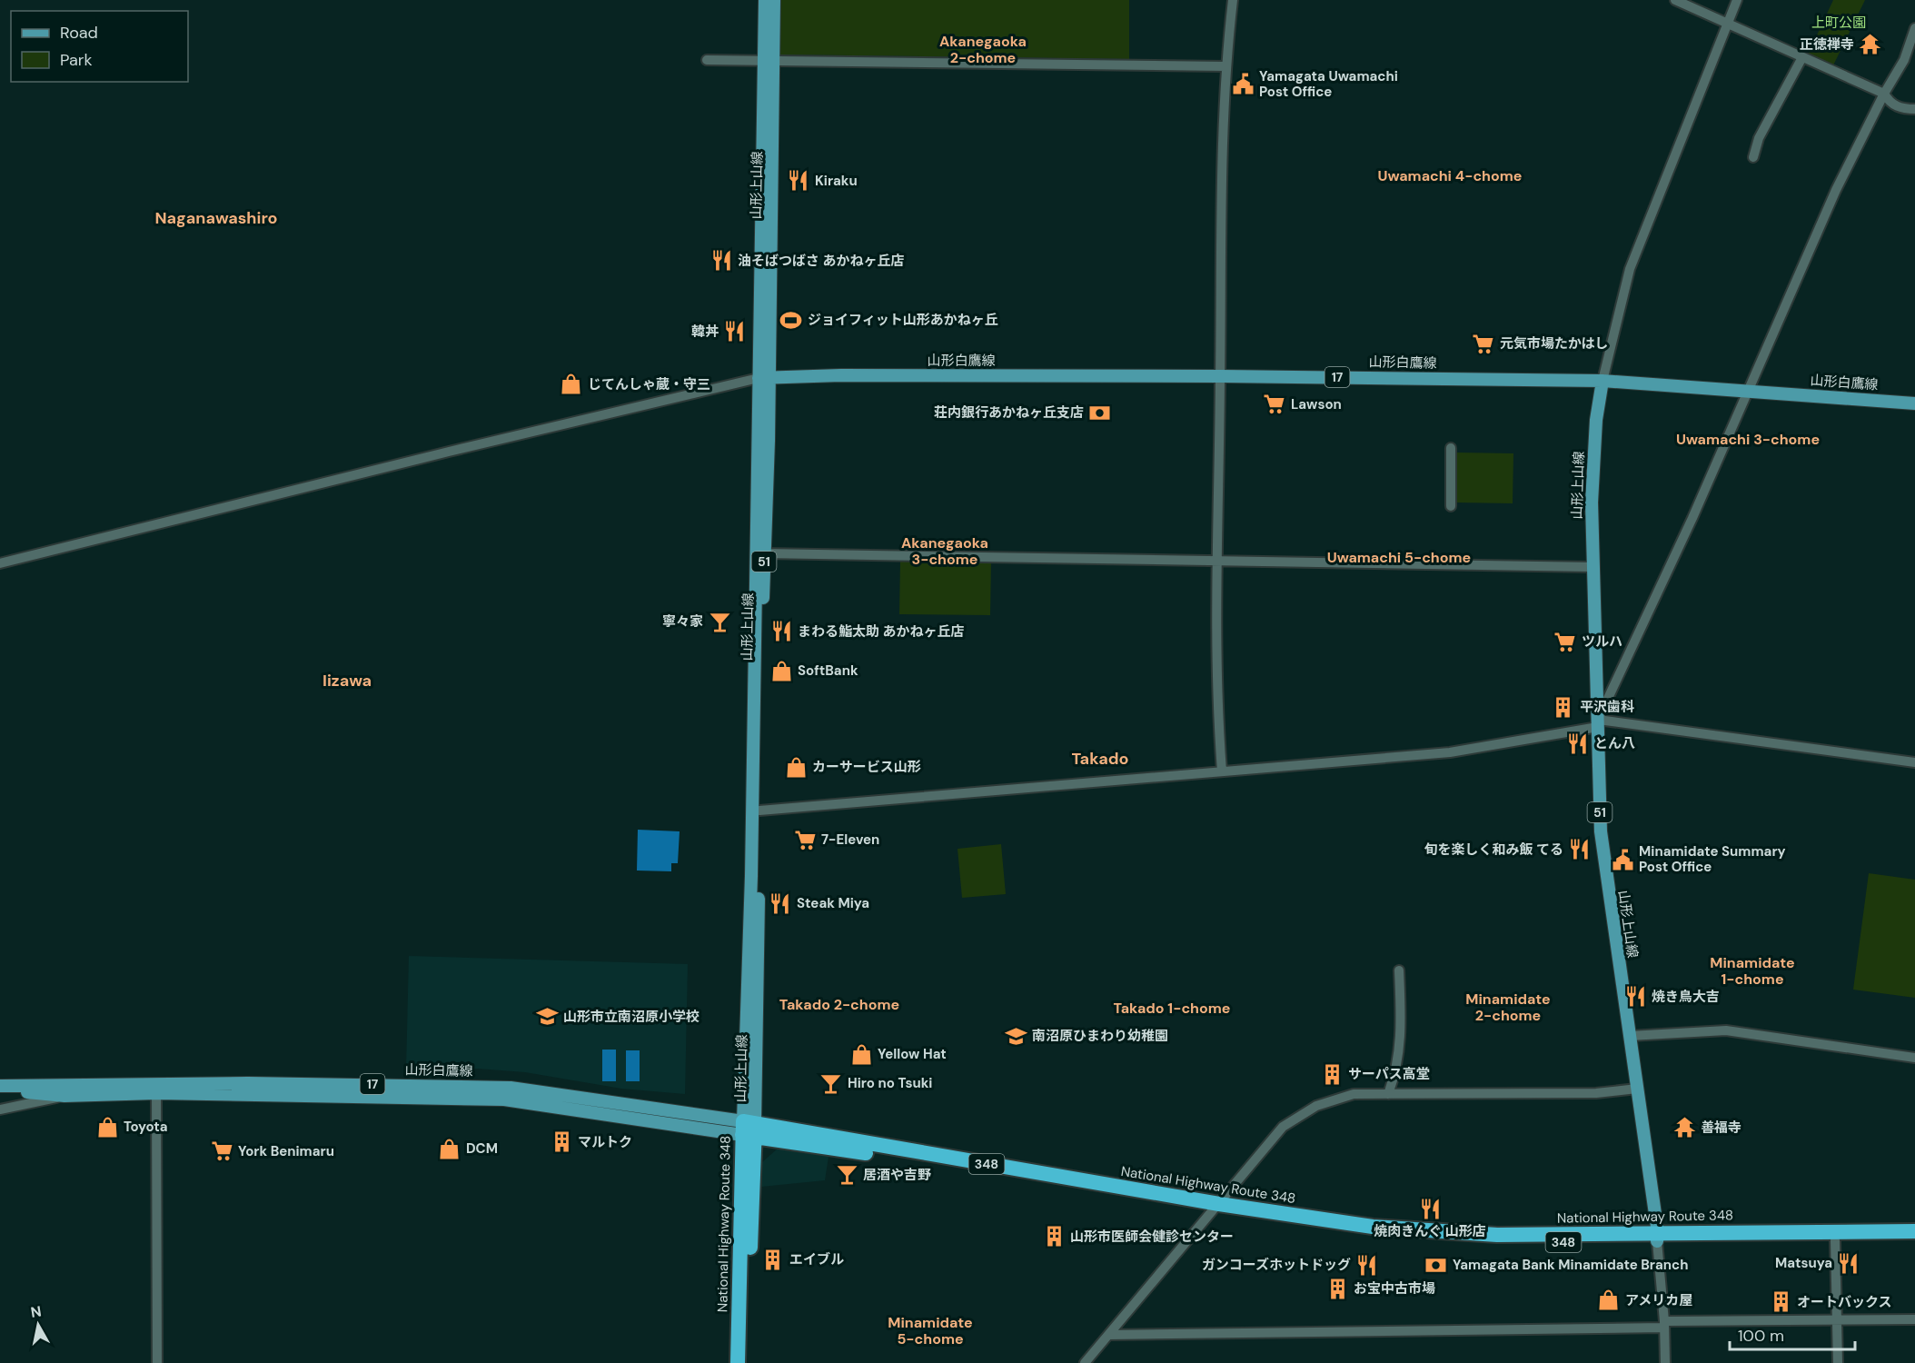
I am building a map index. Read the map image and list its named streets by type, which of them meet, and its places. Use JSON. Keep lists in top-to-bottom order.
{
  "streets": {
    "highway": ["348", "National Highway Route 348"],
    "main road": [
      "山形上山線",
      "山形白鷹線",
      "17",
      "51"
    ]
  },
  "crossings": [
    ["山形上山線", "山形白鷹線"],
    ["山形上山線", "National Highway Route 348"],
    ["山形白鷹線", "National Highway Route 348"]
  ],
  "districts": [
    "Akanegaoka 2-chome",
    "Uwamachi 4-chome",
    "Naganawashiro",
    "Uwamachi 3-chome",
    "Akanegaoka 3-chome",
    "Uwamachi 5-chome",
    "Iizawa",
    "Takado",
    "Minamidate 1-chome",
    "Minamidate 2-chome",
    "Takado 2-chome",
    "Takado 1-chome",
    "Minamidate 5-chome"
  ],
  "parks": ["上町公園"],
  "places": {
    "temple": ["正徳禅寺", "善福寺"],
    "public building": ["Yamagata Uwamachi Post Office", "Minamidate Summary Post Office"],
    "restaurant": [
      "Kiraku",
      "油そばつばさ あかねヶ丘店",
      "韓丼",
      "まわる鮨太助 あかねヶ丘店",
      "とん八",
      "旬を楽しく和み飯 てる",
      "Steak Miya",
      "焼き鳥大吉",
      "焼肉きんぐ 山形店",
      "Matsuya",
      "ガンコーズホットドッグ"
    ],
    "sports": ["ジョイフィット山形あかねヶ丘"],
    "supermarket": [
      "元気市場たかはし",
      "Lawson",
      "ツルハ",
      "7-Eleven",
      "York Benimaru"
    ],
    "shop": [
      "じてんしゃ蔵・守三",
      "SoftBank",
      "カーサービス山形",
      "Yellow Hat",
      "Toyota",
      "DCM",
      "アメリカ屋"
    ],
    "bank": ["荘内銀行あかねヶ丘支店", "Yamagata Bank Minamidate Branch"],
    "bar": ["寧々家", "Hiro no Tsuki", "居酒や吉野"],
    "building": [
      "平沢歯科",
      "サーパス高堂",
      "マルトク",
      "山形市医師会健診センター",
      "エイブル",
      "お宝中古市場",
      "オートバックス"
    ],
    "school or university": ["山形市立南沼原小学校", "南沼原ひまわり幼稚園"]
  },
  "legend": ["Road", "Park"],
  "scale_bar": "100 m",
  "north": "top"
}
